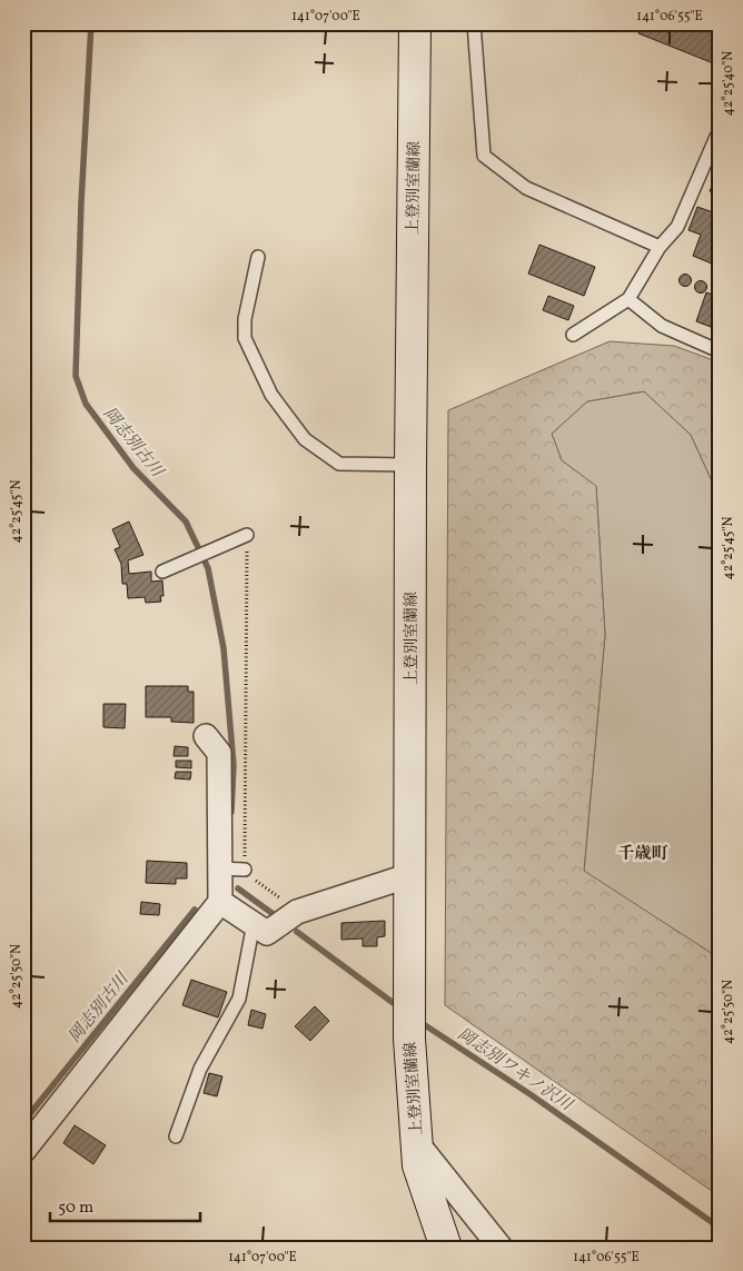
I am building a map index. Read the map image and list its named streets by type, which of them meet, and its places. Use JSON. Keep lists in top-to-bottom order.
{
  "streets": {
    "main road": ["上登別室蘭線"]
  },
  "districts": ["千歳町"],
  "water": ["岡志別古川", "岡志別ワキノ沢川"],
  "scale_bar": "50 m",
  "coordinates": [
    "141°07'00\"E",
    "141°06'55\"E",
    "42°25'40\"N",
    "42°25'45\"N",
    "42°25'50\"N"
  ]
}
